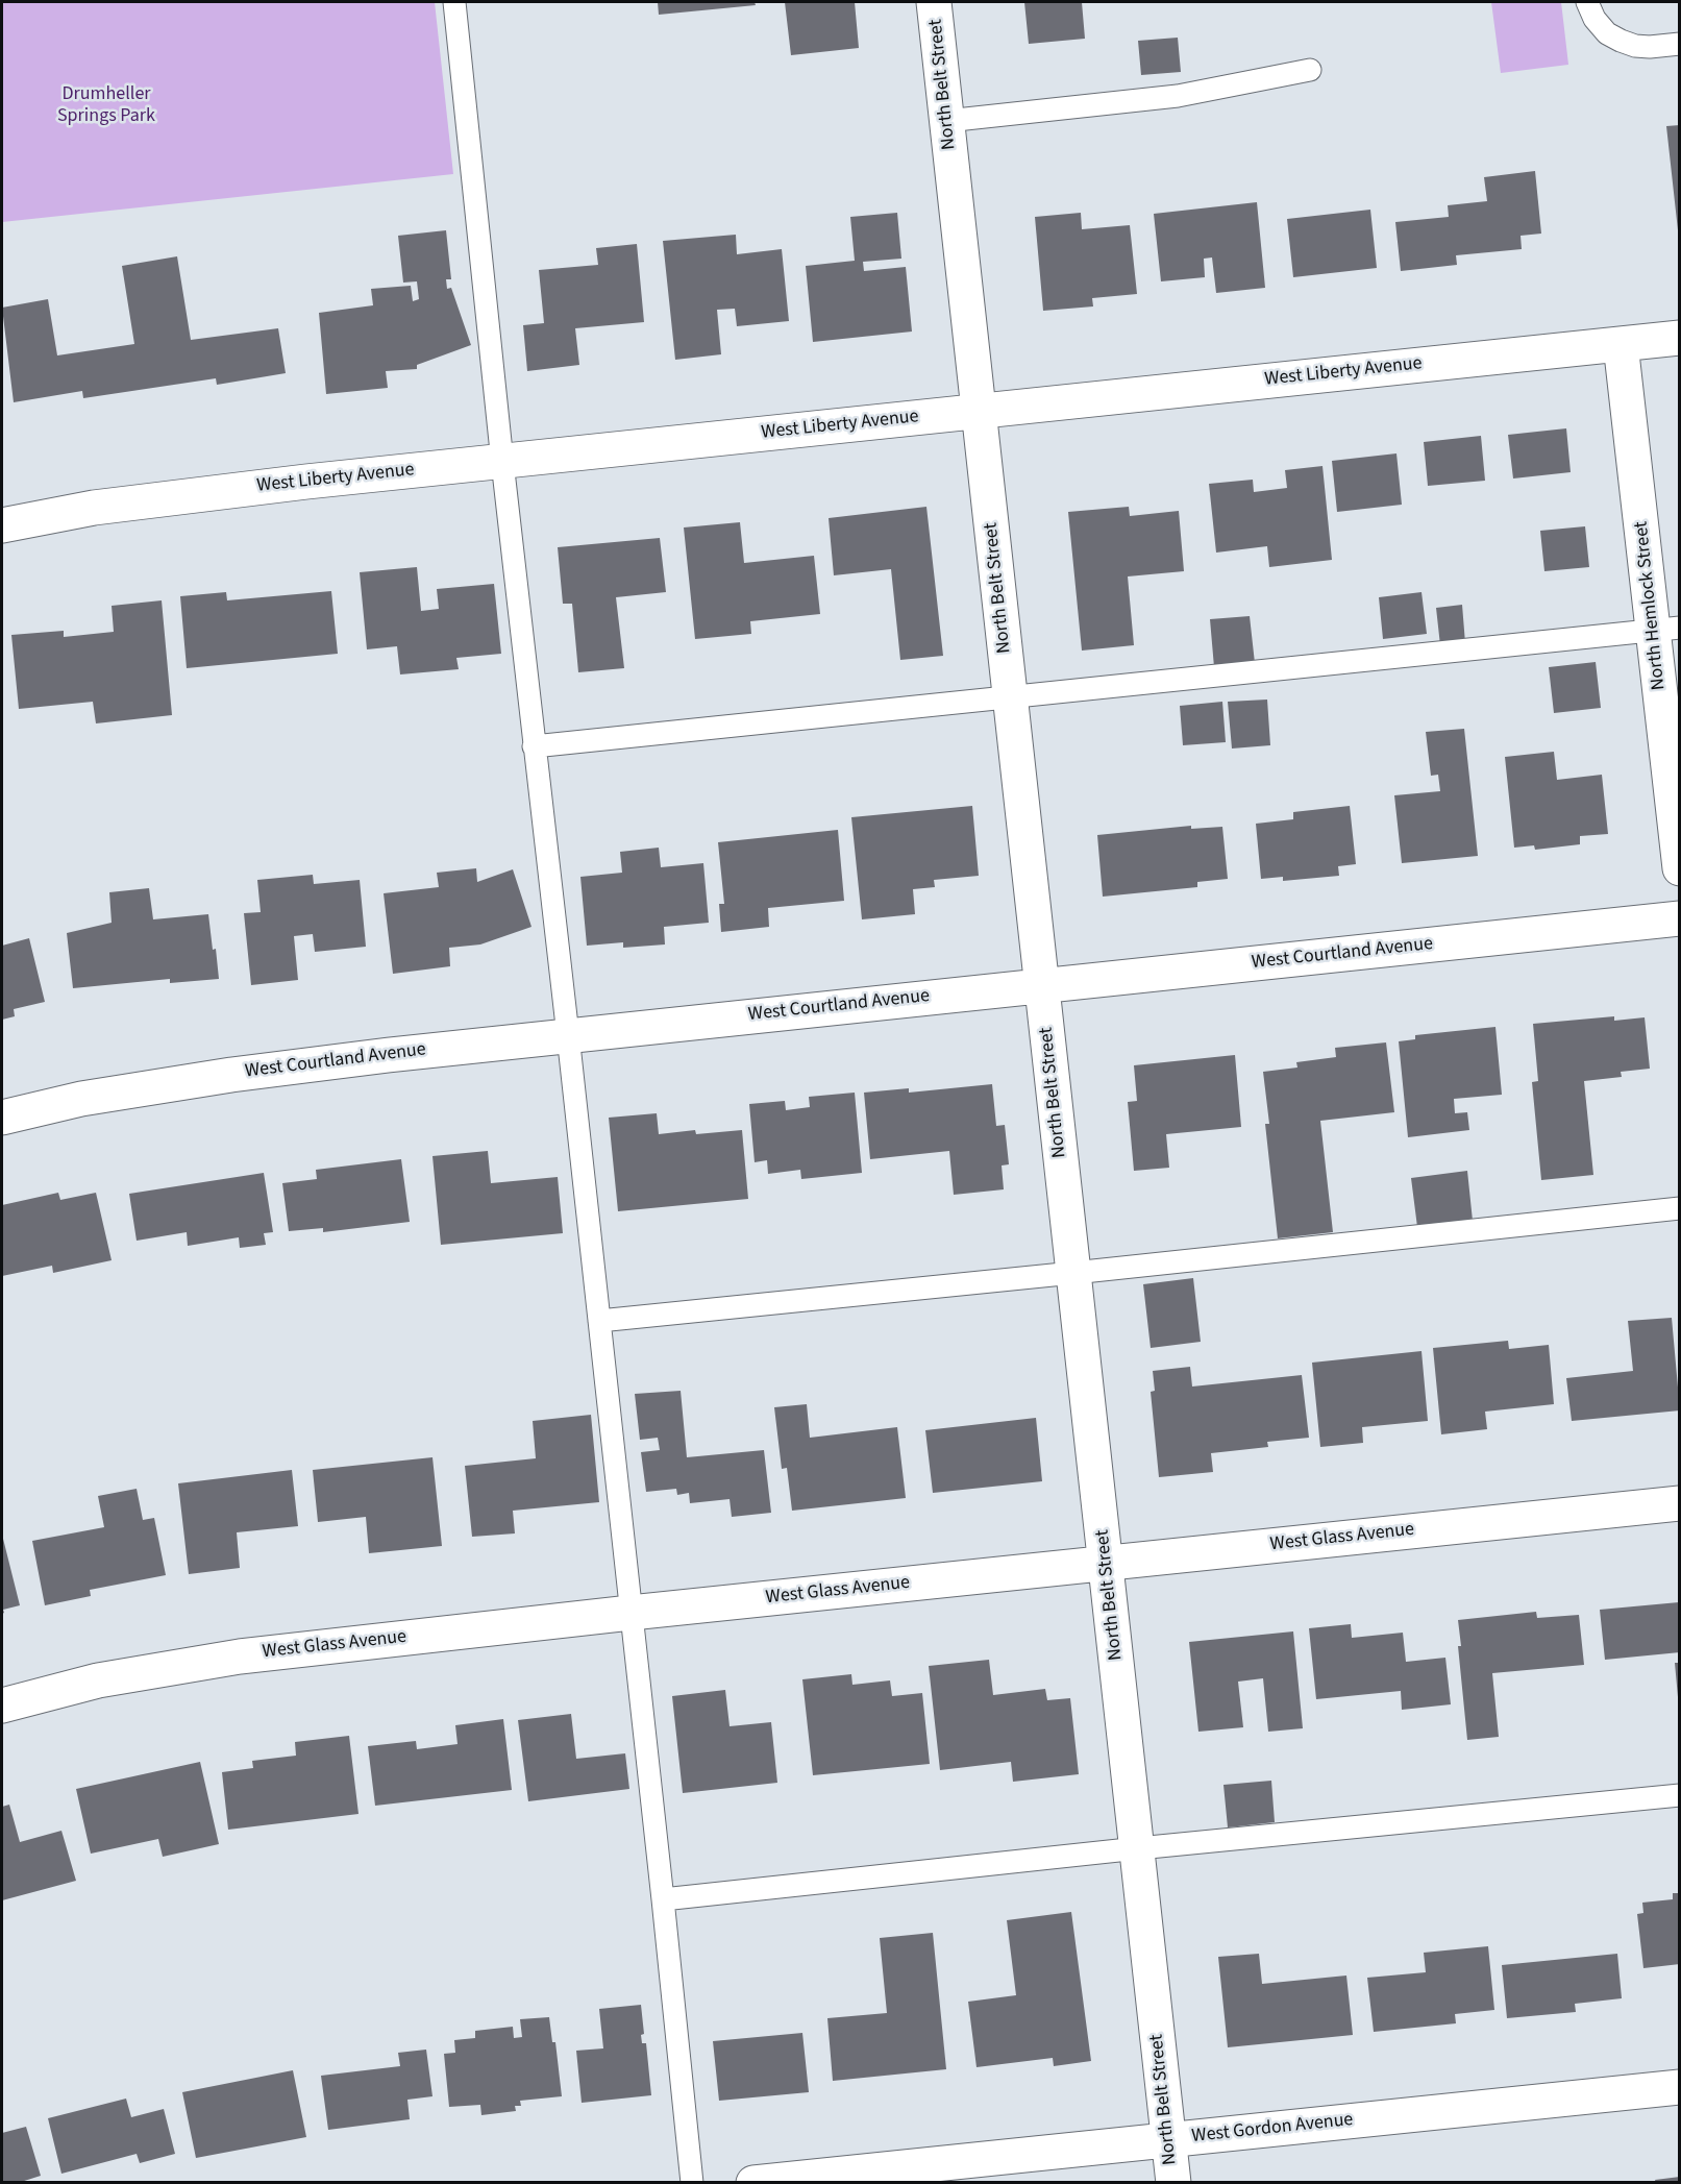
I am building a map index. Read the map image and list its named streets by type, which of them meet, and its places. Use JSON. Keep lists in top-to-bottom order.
{
  "streets": {
    "street": [
      "North Belt Street",
      "West Liberty Avenue",
      "North Hemlock Street",
      "West Courtland Avenue",
      "West Glass Avenue",
      "West Gordon Avenue"
    ]
  },
  "crossings": [
    ["North Belt Street", "West Liberty Avenue"],
    ["North Belt Street", "West Courtland Avenue"],
    ["North Belt Street", "West Glass Avenue"],
    ["North Belt Street", "West Gordon Avenue"],
    ["West Liberty Avenue", "North Hemlock Street"]
  ],
  "parks": ["Drumheller Springs Park"]
}
